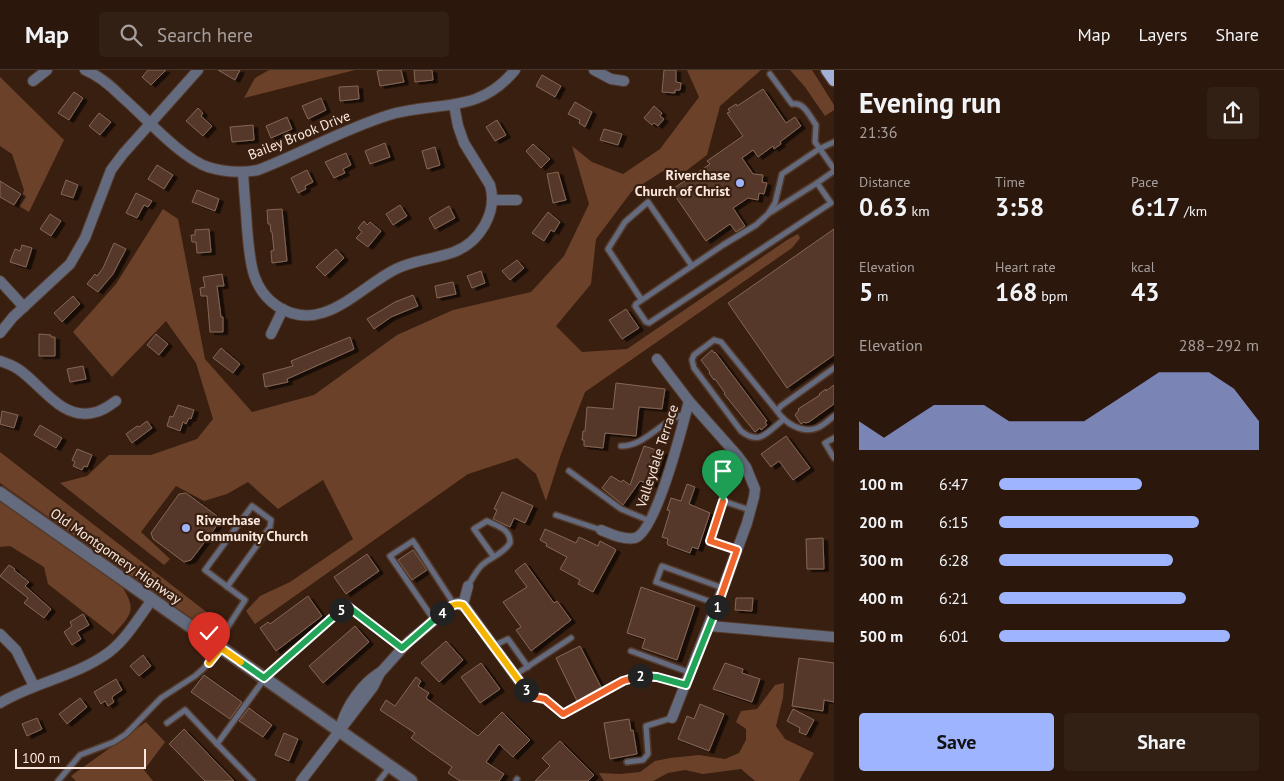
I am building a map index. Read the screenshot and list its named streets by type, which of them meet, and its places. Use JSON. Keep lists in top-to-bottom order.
{
  "streets": {
    "street": ["Bailey Brook Drive", "Valleydale Terrace", "Old Montgomery Highway"]
  },
  "places": ["Riverchase Church of Christ", "Riverchase Community Church"],
  "scale_bar": "100 m",
  "page": {
    "header": "Map",
    "search": "Search here",
    "nav": ["Map", "Layers", "Share"],
    "heading": ["Evening run", "21:36"],
    "stats": [
      ["Distance", "0.63 km"],
      ["Time", "3:58"],
      ["Pace", "6:17 /km"],
      ["Elevation", "5 m"],
      ["Heart rate", "168 bpm"],
      ["kcal", "43"]
    ],
    "chart": ["Elevation", "288–292 m"],
    "list": [
      {
        "name": "100 m",
        "note": "6:47"
      },
      {
        "name": "200 m",
        "note": "6:15"
      },
      {
        "name": "300 m",
        "note": "6:28"
      },
      {
        "name": "400 m",
        "note": "6:21"
      },
      {
        "name": "500 m",
        "note": "6:01"
      }
    ],
    "pins": [
      "1",
      "5",
      "4",
      "2",
      "3"
    ],
    "buttons": ["Save", "Share"],
    "scale": "100 m"
  }
}
